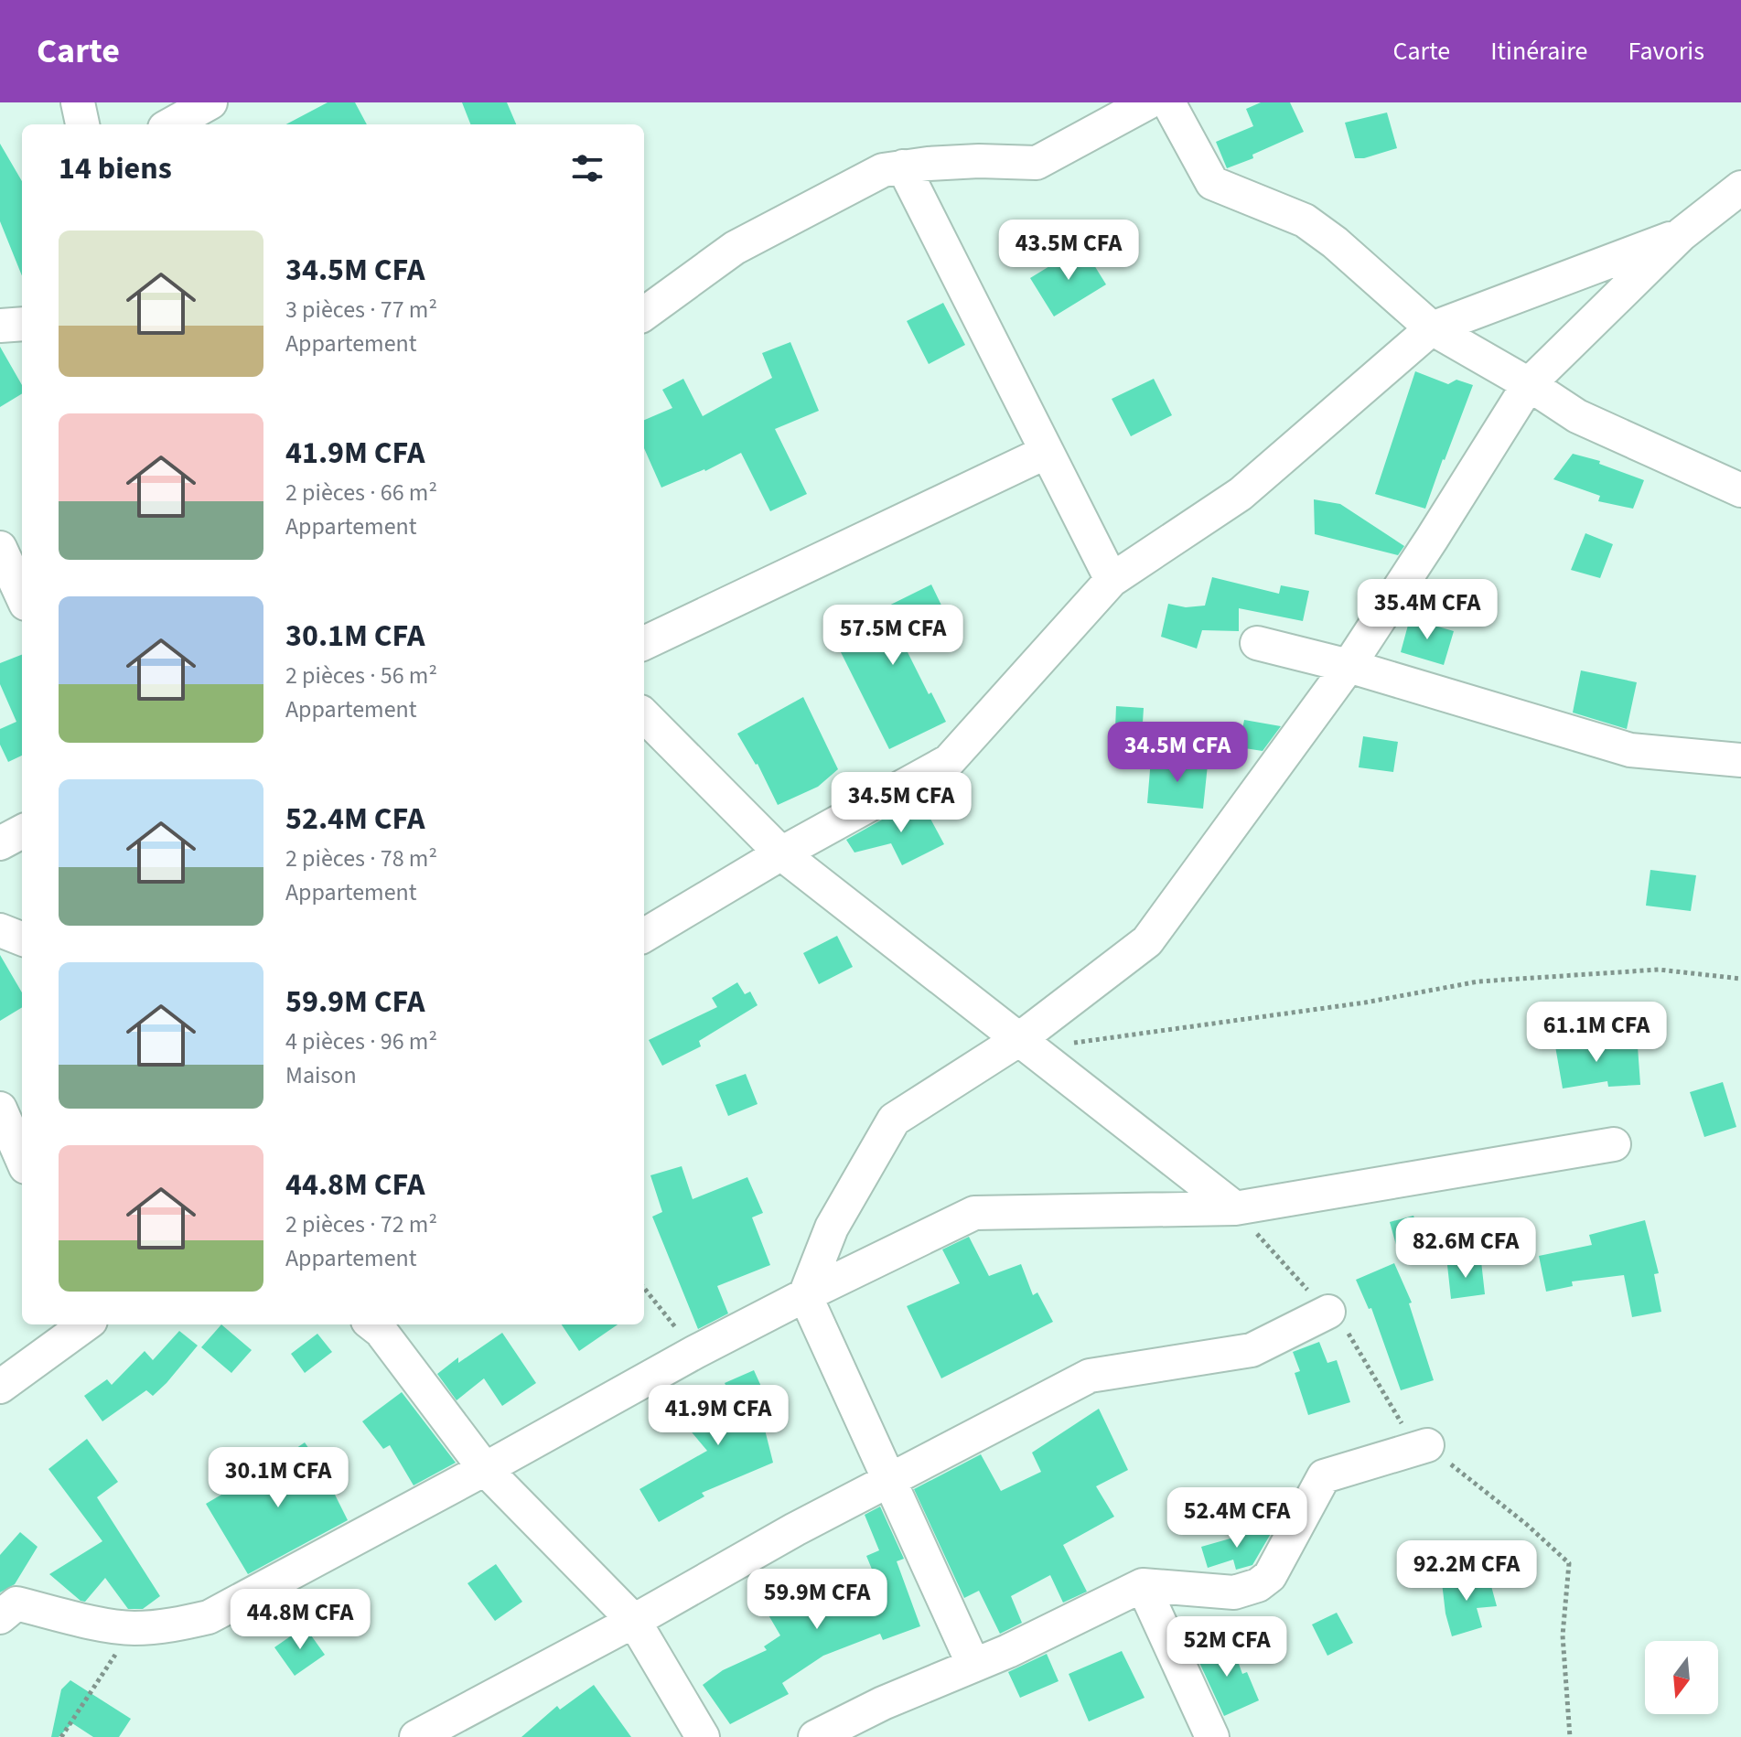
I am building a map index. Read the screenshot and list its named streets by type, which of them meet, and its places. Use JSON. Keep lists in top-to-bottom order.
{
  "north": "bottom",
  "page": {
    "header": "Carte",
    "nav": ["Carte", "Itinéraire", "Favoris"],
    "heading": "14 biens",
    "list": [
      {
        "name": "34.5M CFA",
        "note": "3 pièces · 77 m² · Appartement"
      },
      {
        "name": "41.9M CFA",
        "note": "2 pièces · 66 m² · Appartement"
      },
      {
        "name": "30.1M CFA",
        "note": "2 pièces · 56 m² · Appartement"
      },
      {
        "name": "52.4M CFA",
        "note": "2 pièces · 78 m² · Appartement"
      },
      {
        "name": "59.9M CFA",
        "note": "4 pièces · 96 m² · Maison"
      },
      {
        "name": "44.8M CFA",
        "note": "2 pièces · 72 m² · Appartement"
      }
    ],
    "price": [
      "43.5M CFA",
      "35.4M CFA",
      "57.5M CFA",
      "34.5M CFA",
      "34.5M CFA",
      "61.1M CFA",
      "82.6M CFA",
      "41.9M CFA",
      "30.1M CFA",
      "52.4M CFA",
      "92.2M CFA",
      "59.9M CFA",
      "44.8M CFA",
      "52M CFA"
    ]
  }
}
